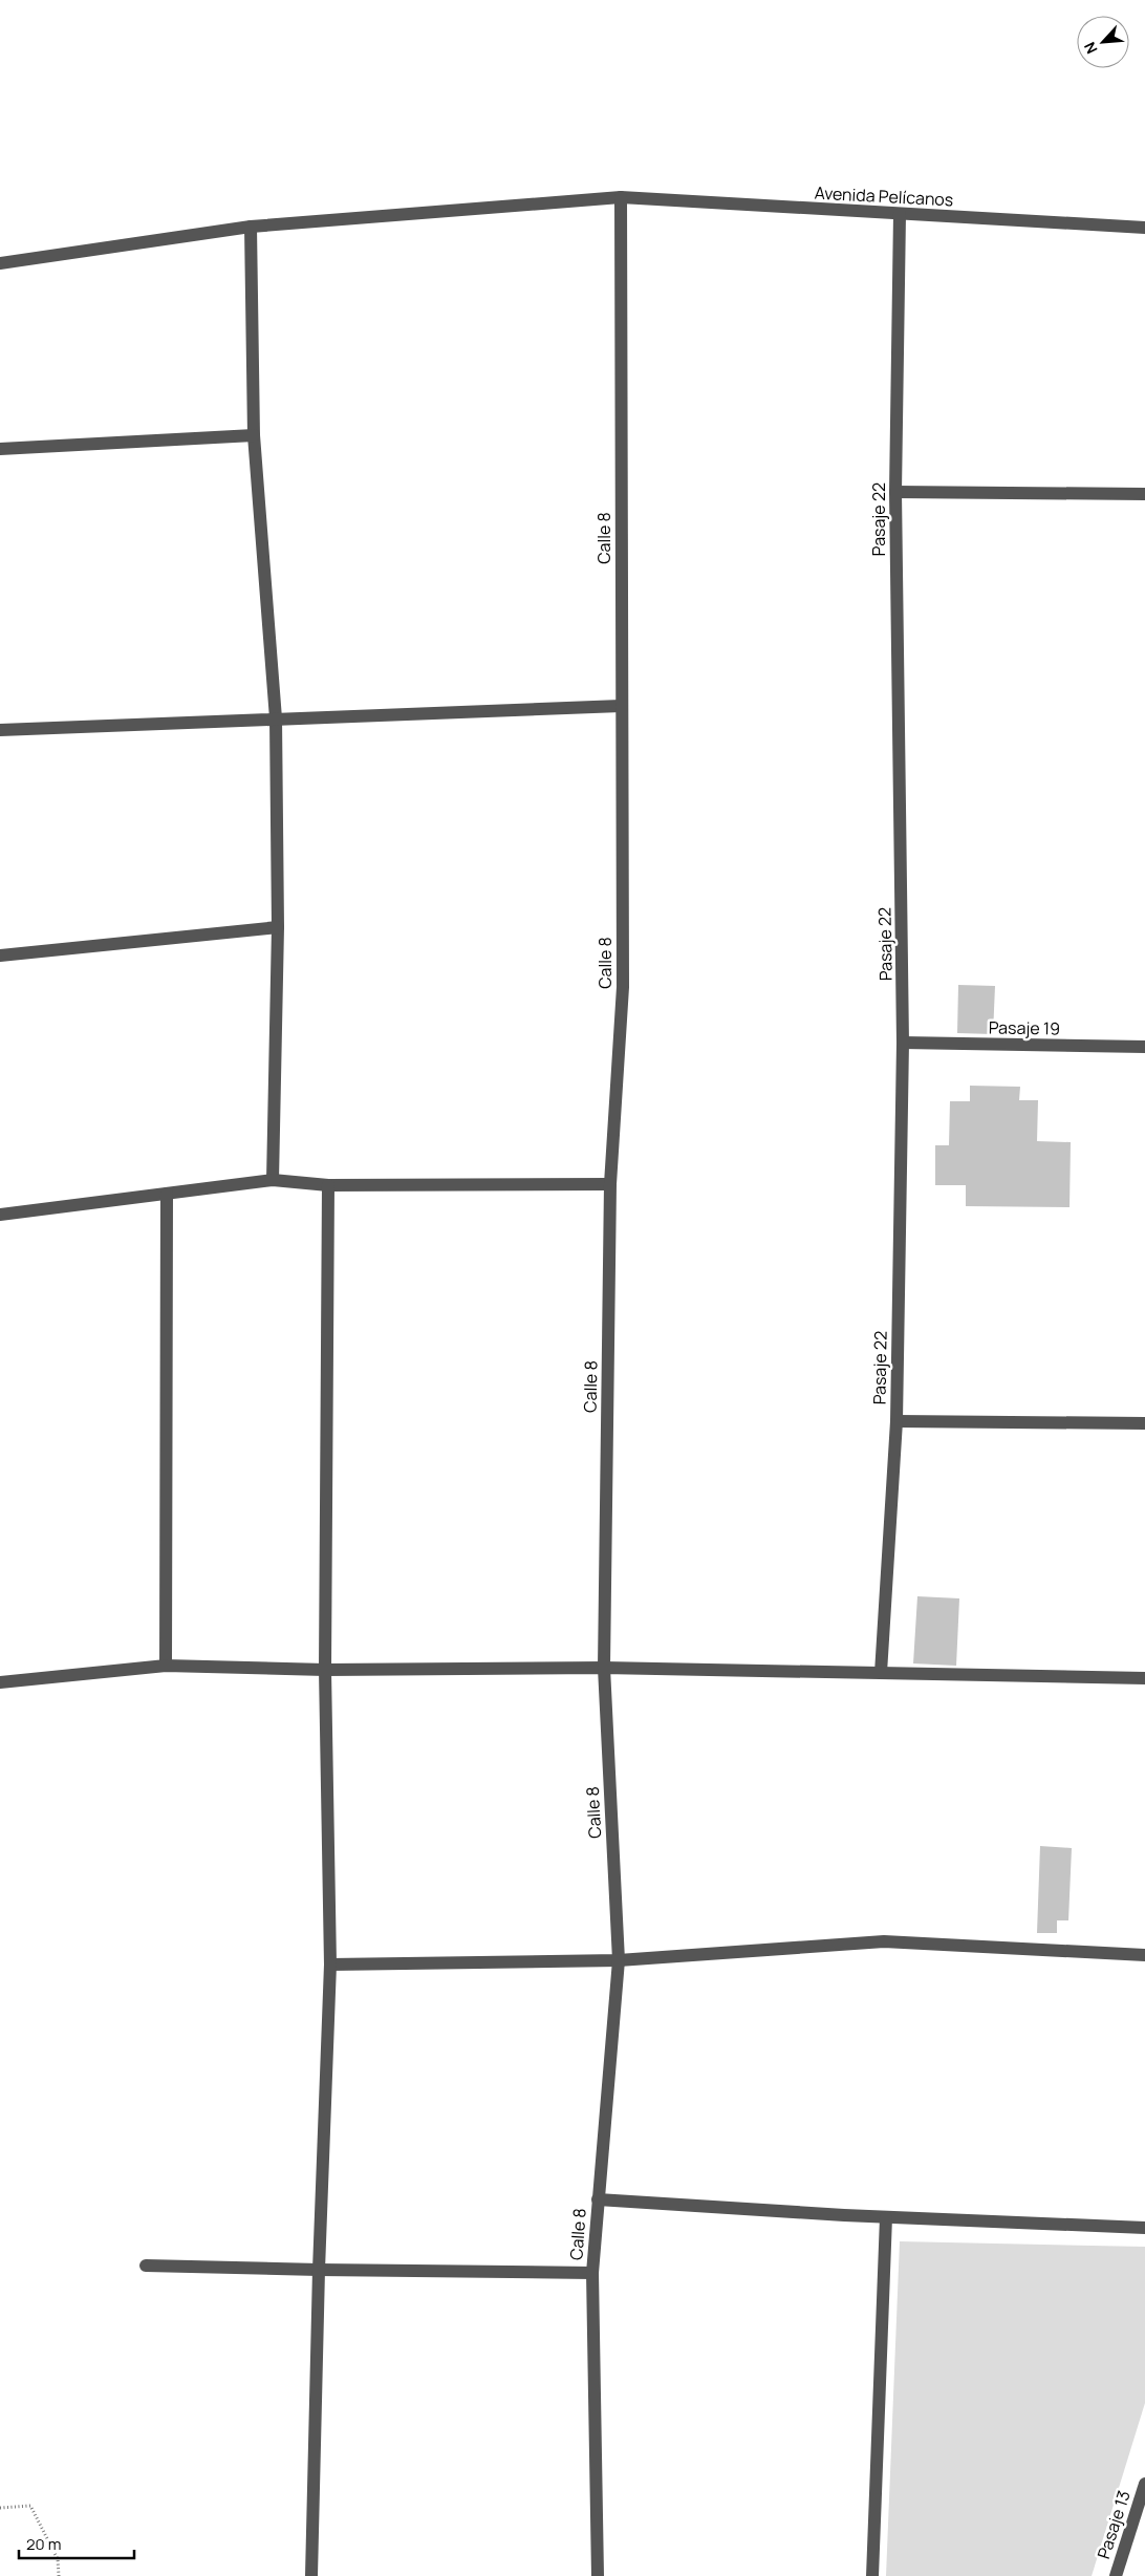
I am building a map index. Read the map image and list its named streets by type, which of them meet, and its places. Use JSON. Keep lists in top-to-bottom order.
{
  "streets": {
    "street": [
      "Avenida Pelícanos",
      "Pasaje 22",
      "Calle 8",
      "Pasaje 19",
      "Pasaje 13"
    ]
  },
  "crossings": [
    ["Avenida Pelícanos", "Pasaje 22"],
    ["Avenida Pelícanos", "Calle 8"],
    ["Pasaje 22", "Pasaje 19"]
  ],
  "scale_bar": "20 m",
  "north": "bottom left"
}
